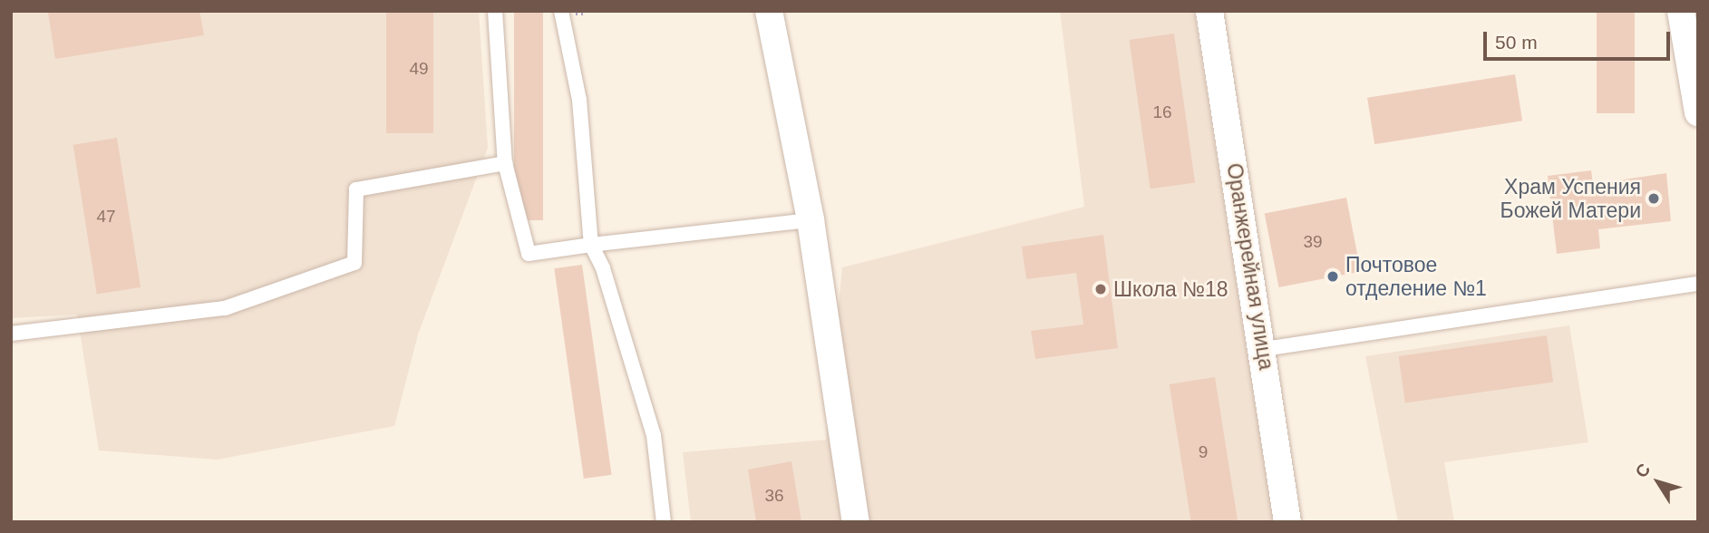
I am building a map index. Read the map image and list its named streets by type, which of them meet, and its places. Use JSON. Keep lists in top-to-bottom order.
{
  "streets": {
    "street": ["Оранжерейная улица"]
  },
  "places": ["Храм Успения Божей Матери", "Почтовое отделение №1", "Школа №18"],
  "house_numbers": [
    "49",
    "16",
    "47",
    "39",
    "9",
    "36"
  ],
  "scale_bar": "50 m",
  "north": "top left"
}
